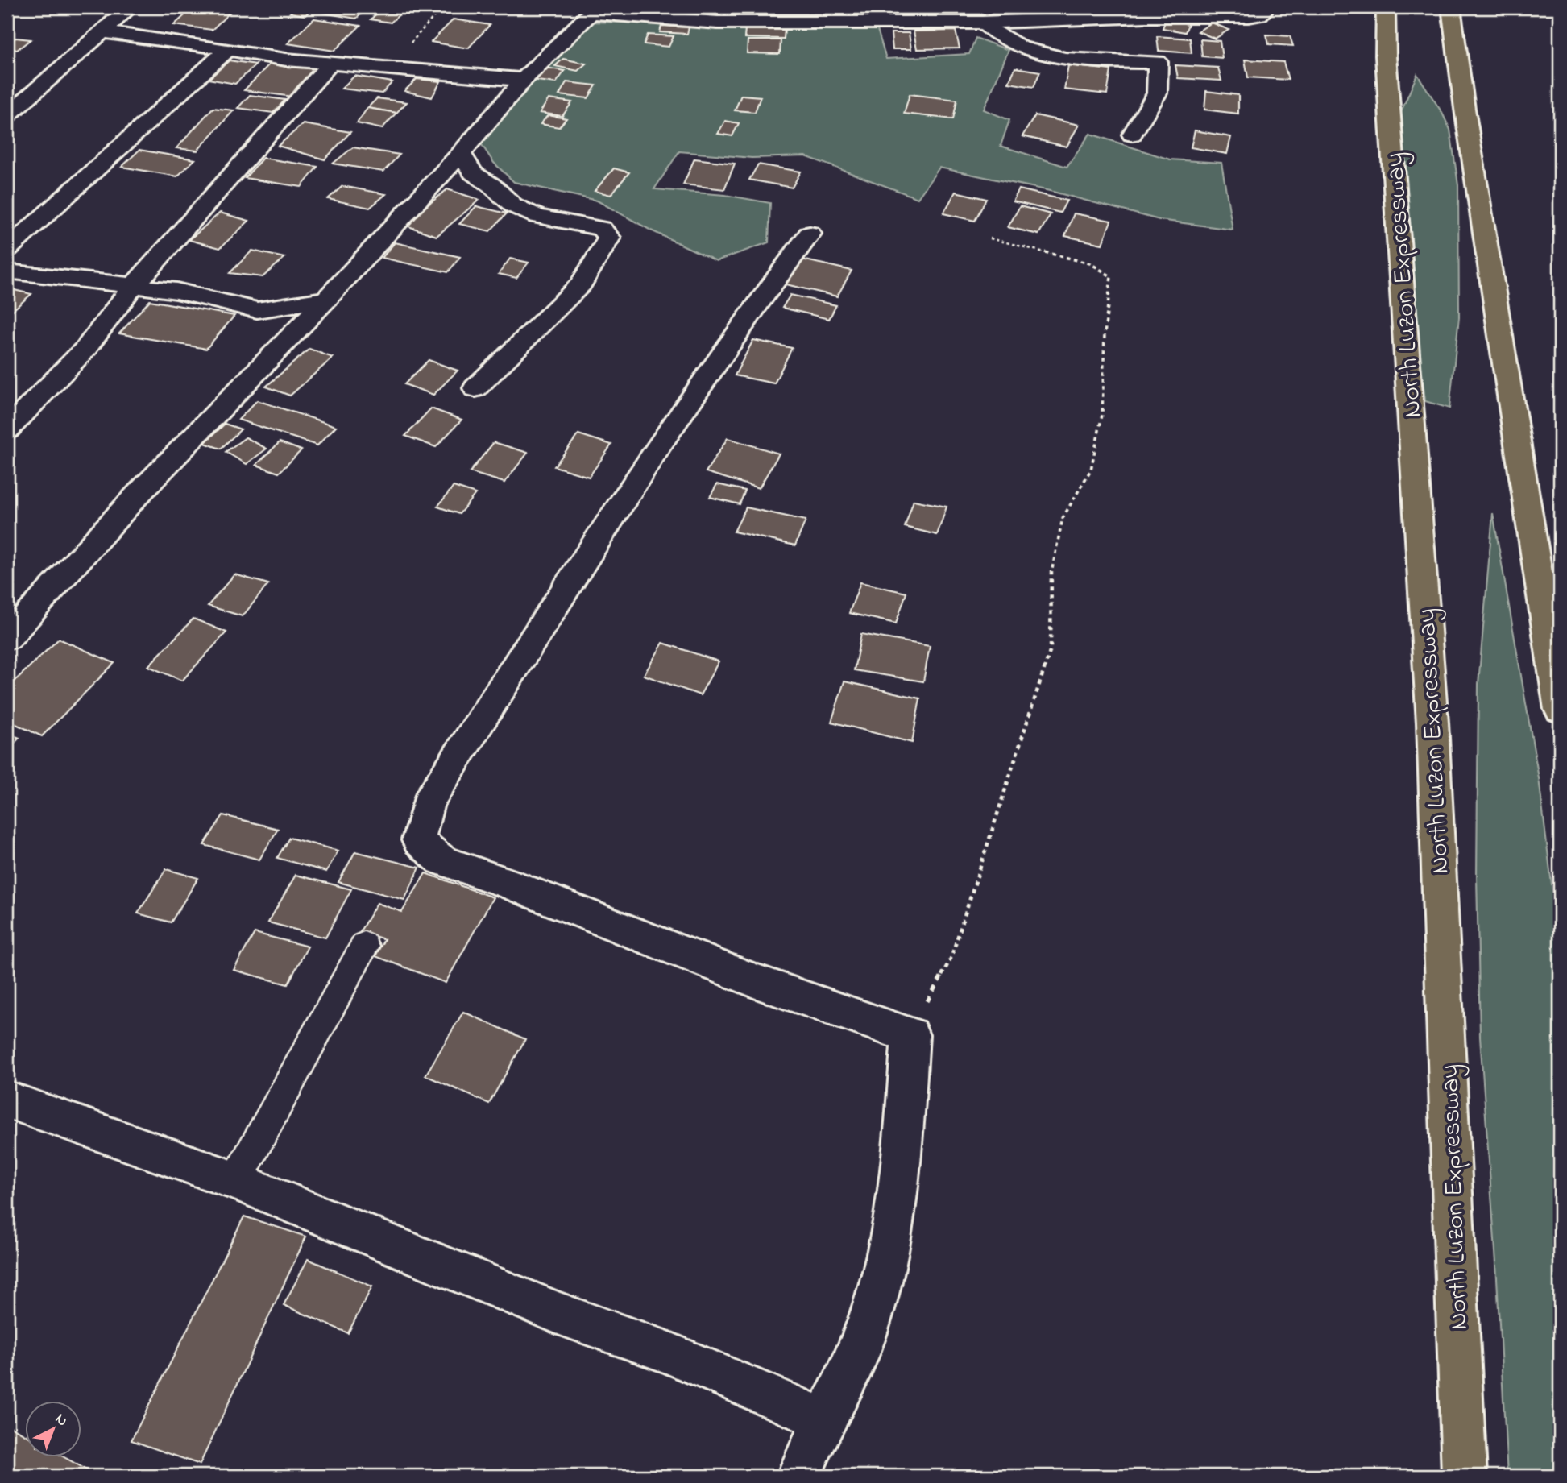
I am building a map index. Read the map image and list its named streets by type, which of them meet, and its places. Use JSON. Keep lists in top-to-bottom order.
{
  "streets": {
    "highway": ["North Luzon Expressway"]
  },
  "north": "top right"
}
